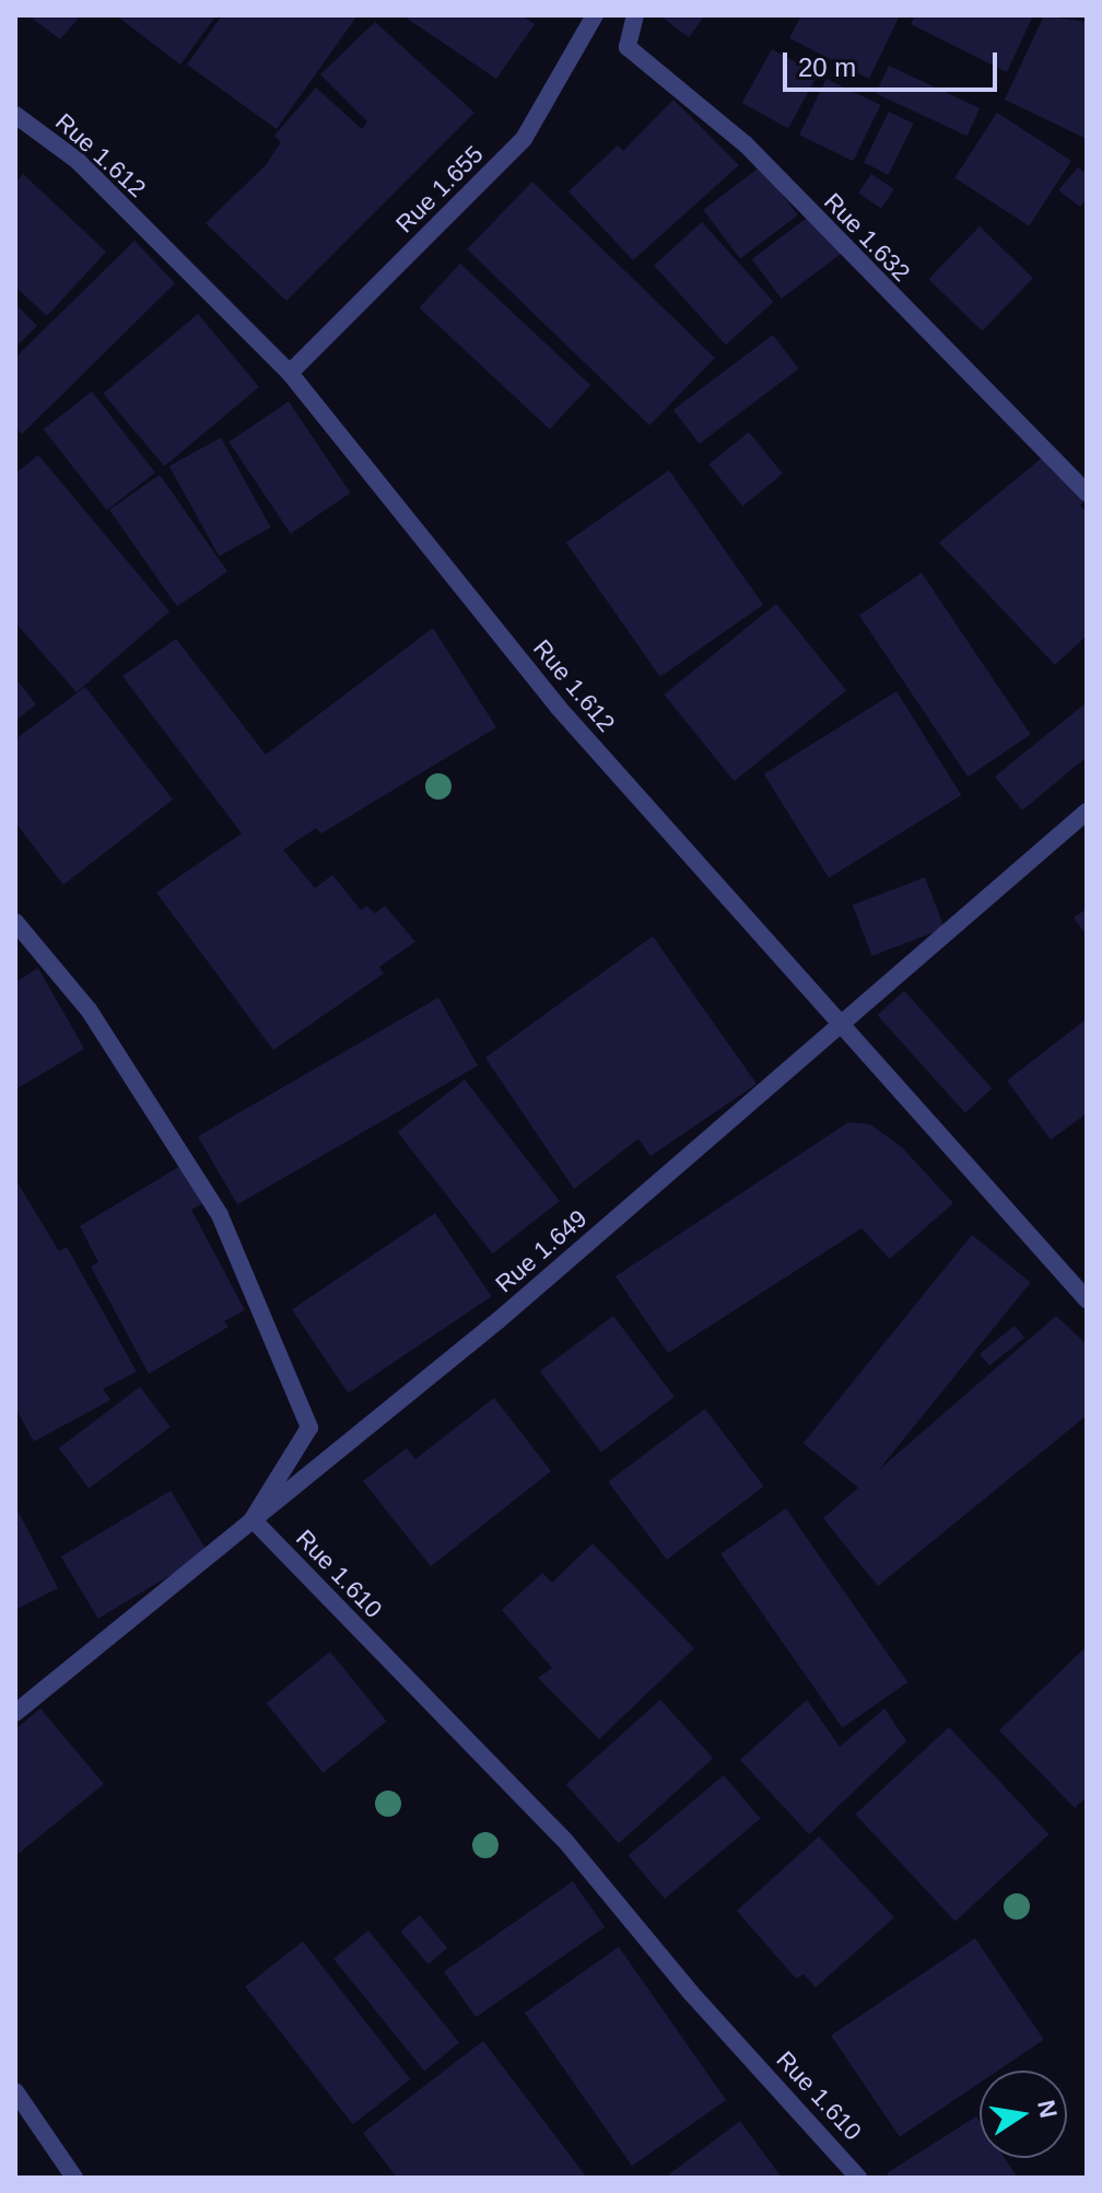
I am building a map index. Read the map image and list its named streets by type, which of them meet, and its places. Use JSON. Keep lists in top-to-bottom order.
{
  "streets": {
    "street": [
      "Rue 1.612",
      "Rue 1.655",
      "Rue 1.632",
      "Rue 1.649",
      "Rue 1.610"
    ]
  },
  "crossings": [
    ["Rue 1.612", "Rue 1.655"],
    ["Rue 1.612", "Rue 1.649"],
    ["Rue 1.649", "Rue 1.610"]
  ],
  "scale_bar": "20 m",
  "north": "right"
}
